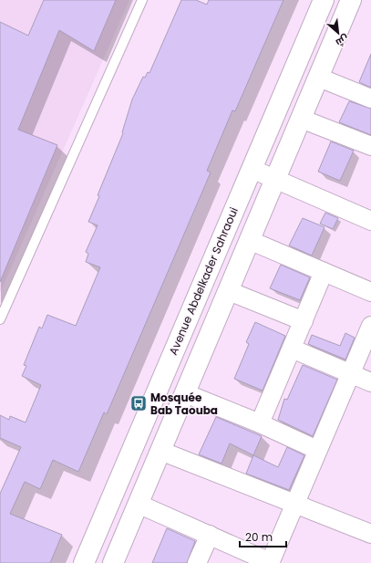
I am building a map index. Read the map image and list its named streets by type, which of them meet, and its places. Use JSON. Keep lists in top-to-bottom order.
{
  "streets": {
    "main road": ["Avenue Abdelkader Sahraoui"]
  },
  "places": {
    "bus stop": ["Mosquée Bab Taouba"]
  },
  "scale_bar": "20 m",
  "north": "bottom right"
}
